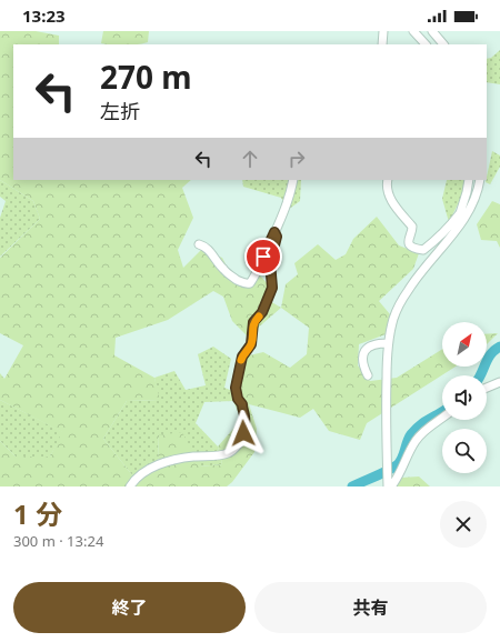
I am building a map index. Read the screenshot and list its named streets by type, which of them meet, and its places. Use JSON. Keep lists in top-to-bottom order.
{
  "north": "top right",
  "page": {
    "status": "13:23",
    "turn": ["270 m", "左折"],
    "heading": ["1 分", "300 m · 13:24"],
    "buttons": ["終了", "共有"]
  }
}
